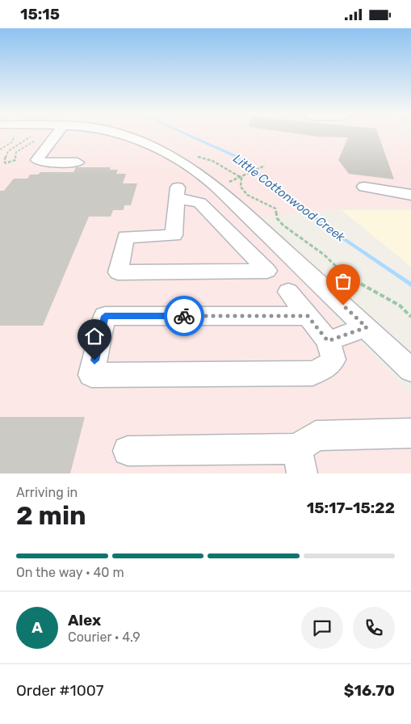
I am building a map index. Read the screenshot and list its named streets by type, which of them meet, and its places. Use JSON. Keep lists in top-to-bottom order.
{
  "water": ["Little Cottonwood Creek"],
  "page": {
    "status": "15:15",
    "heading": ["2 min", "Arriving in", "15:17–15:22"],
    "panel": [
      "Alex",
      "Courier · 4.9",
      "Order #1007",
      "$16.70"
    ],
    "bar": "On the way · 40 m",
    "round": "A"
  }
}
